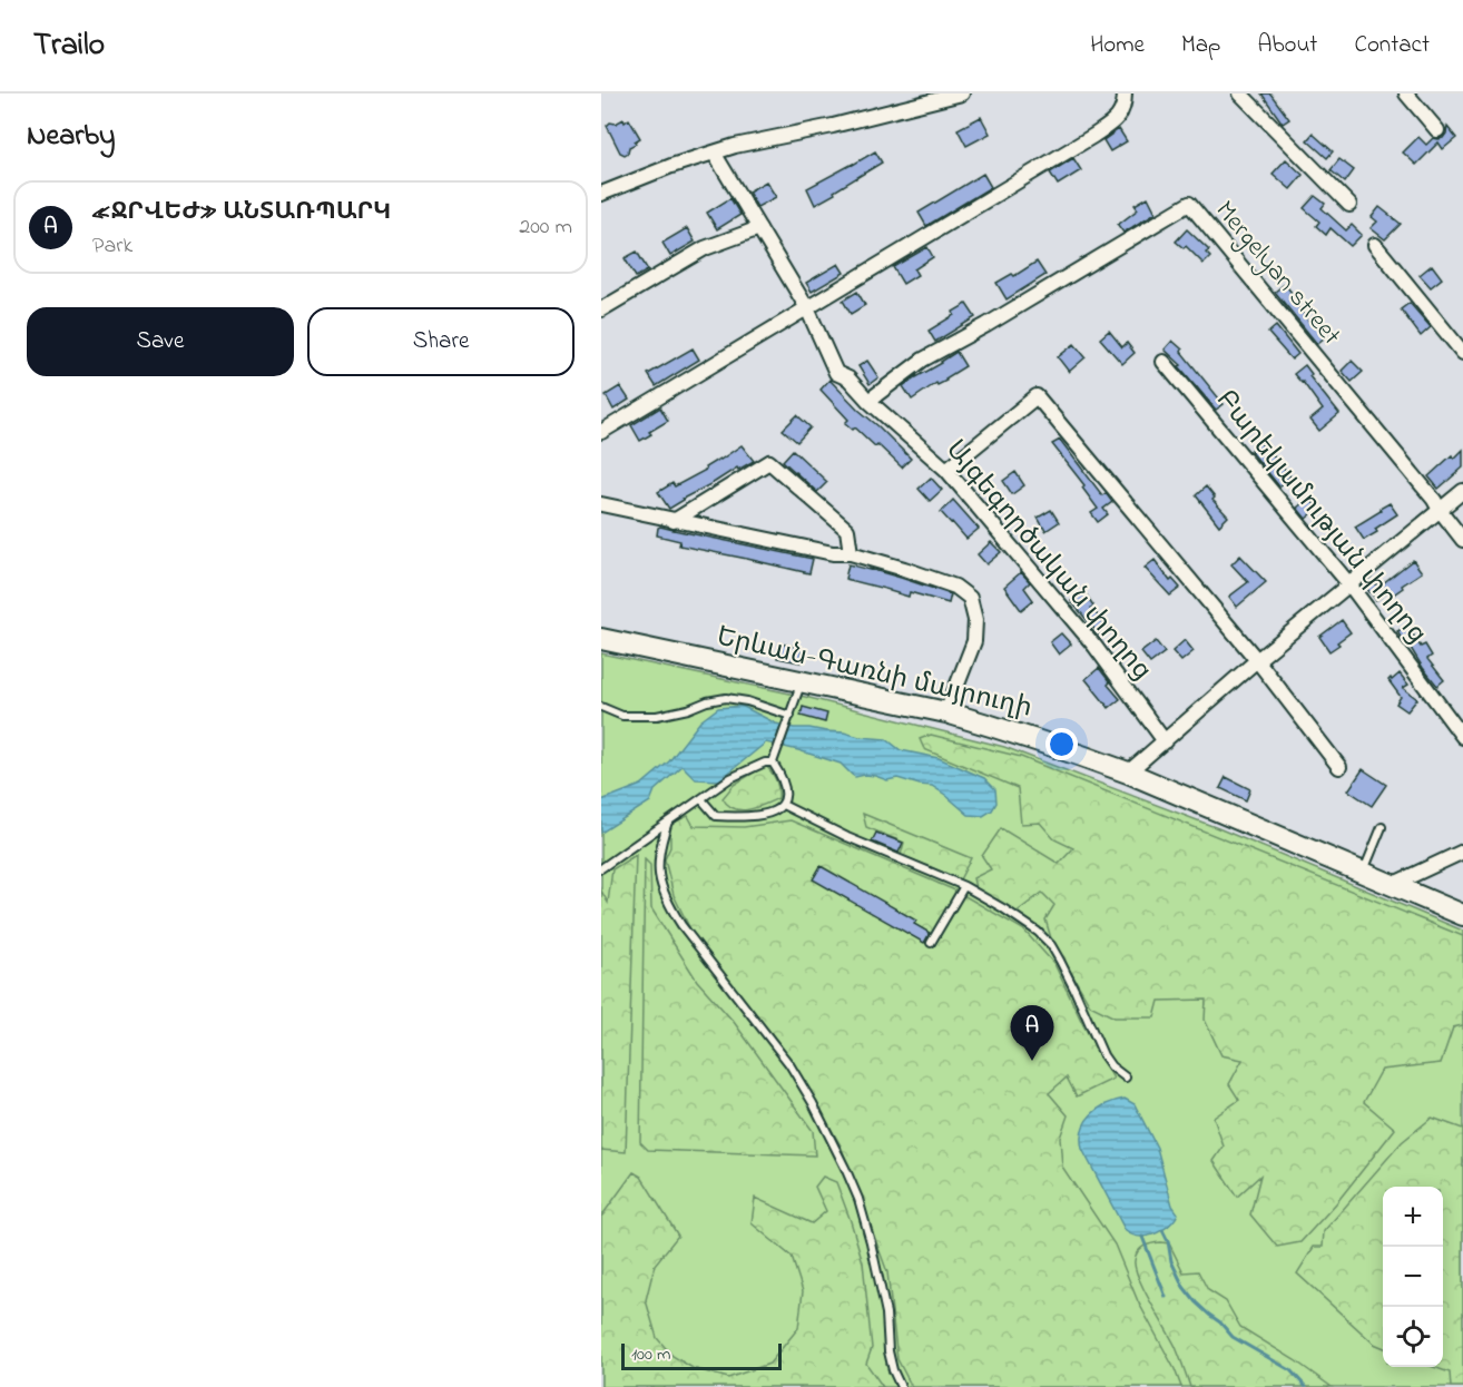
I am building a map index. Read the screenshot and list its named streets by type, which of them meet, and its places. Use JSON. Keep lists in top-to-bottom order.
{
  "streets": {
    "main road": ["Երևան-Գառնի մայրուղի"],
    "street": ["Mergelyan street", "Բարեկամության փողոց", "Այգեգործական փողոց"]
  },
  "crossings": [
    ["Mergelyan street", "Այգեգործական փողոց"]
  ],
  "scale_bar": "100 m",
  "page": {
    "header": "Trailo",
    "nav": [
      "Home",
      "Map",
      "About",
      "Contact"
    ],
    "heading": "Nearby",
    "list": [
      {
        "mark": "A",
        "name": "«ՋՐՎԵԺ» ԱՆՏԱՌՊԱՐԿ",
        "note": "Park",
        "value": "200 m"
      }
    ],
    "buttons": ["Save", "Share"],
    "pins": "A",
    "map_buttons": ["+", "−"],
    "scale": "100 m"
  }
}
